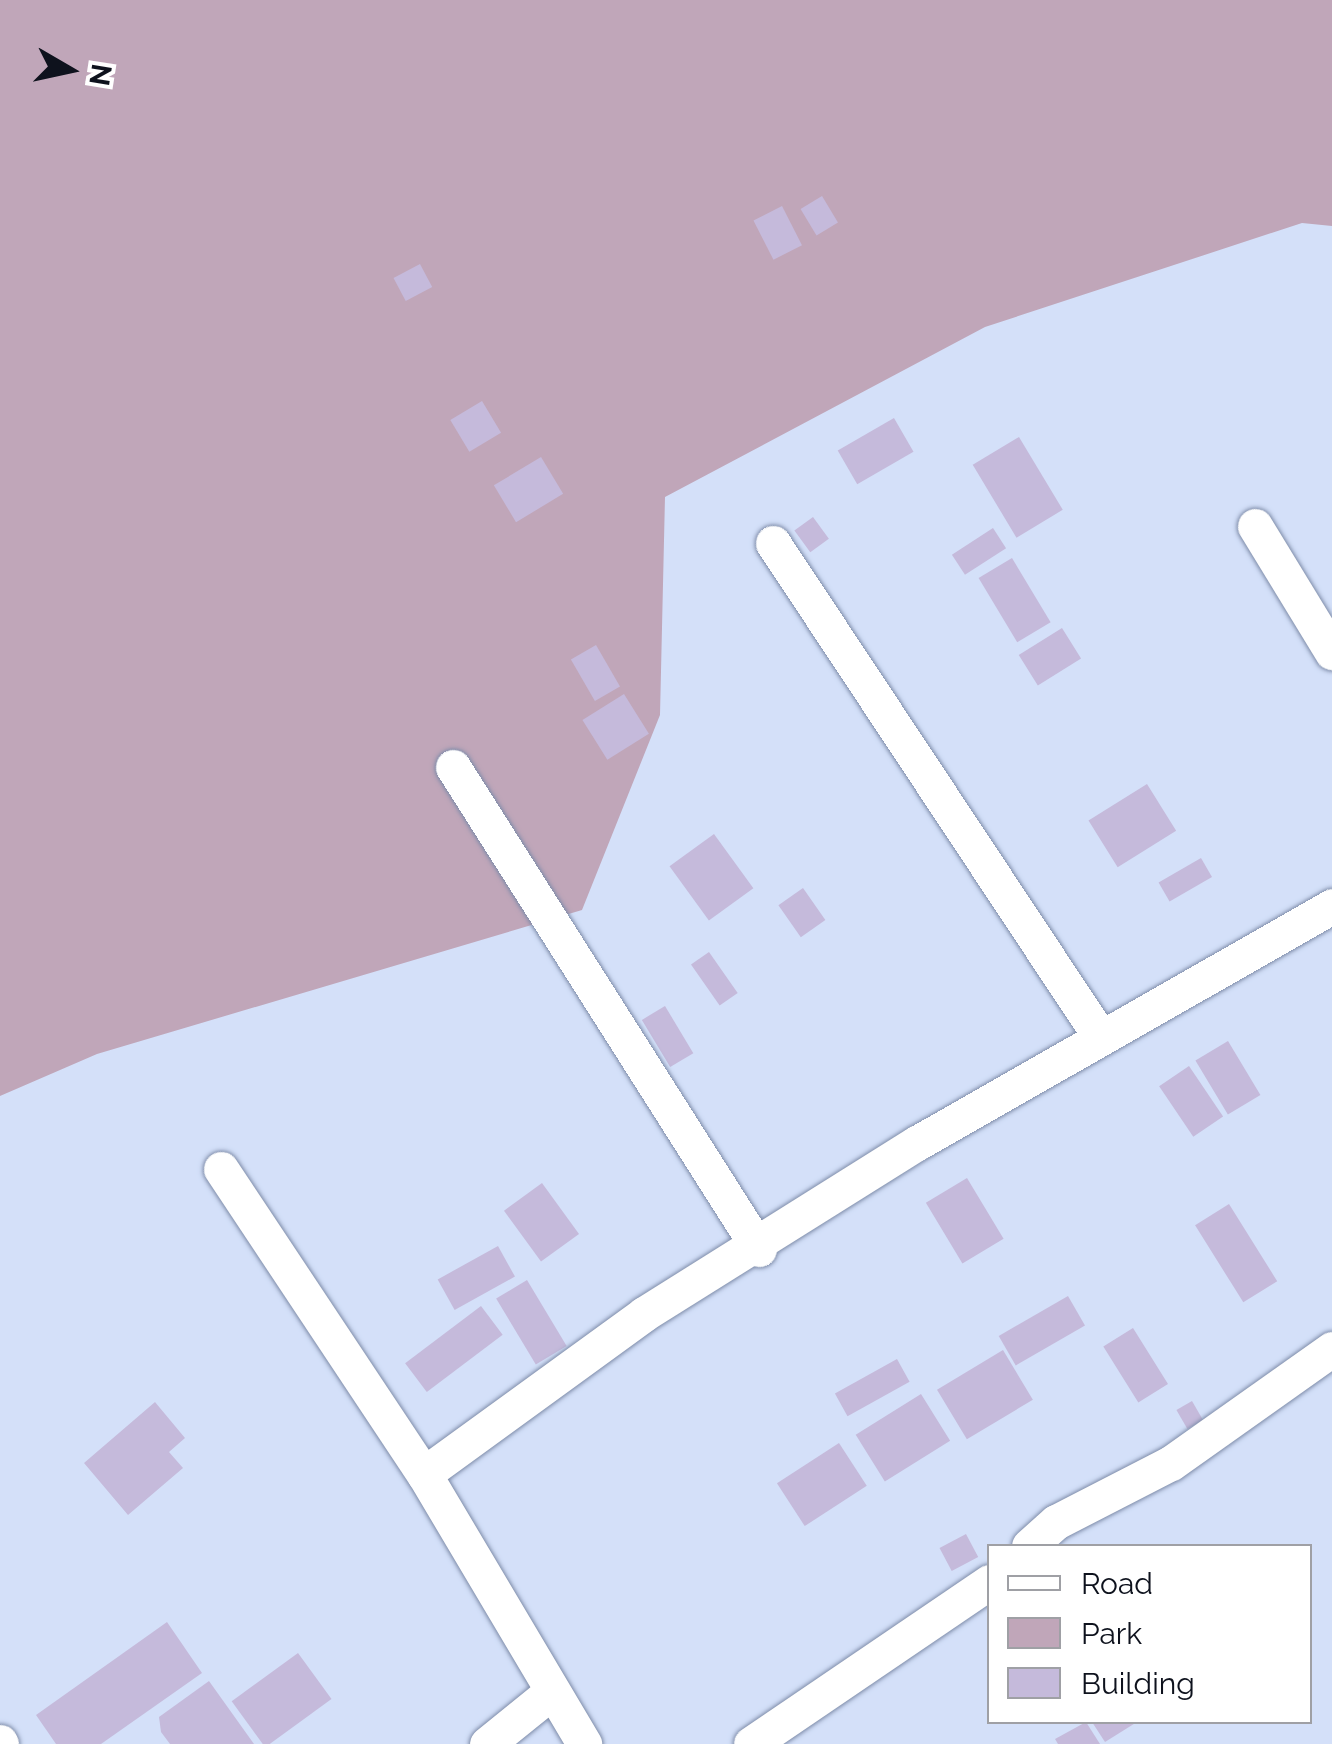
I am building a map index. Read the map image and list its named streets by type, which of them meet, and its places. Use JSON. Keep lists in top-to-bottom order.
{
  "legend": ["Road", "Park", "Building"],
  "north": "right"
}
